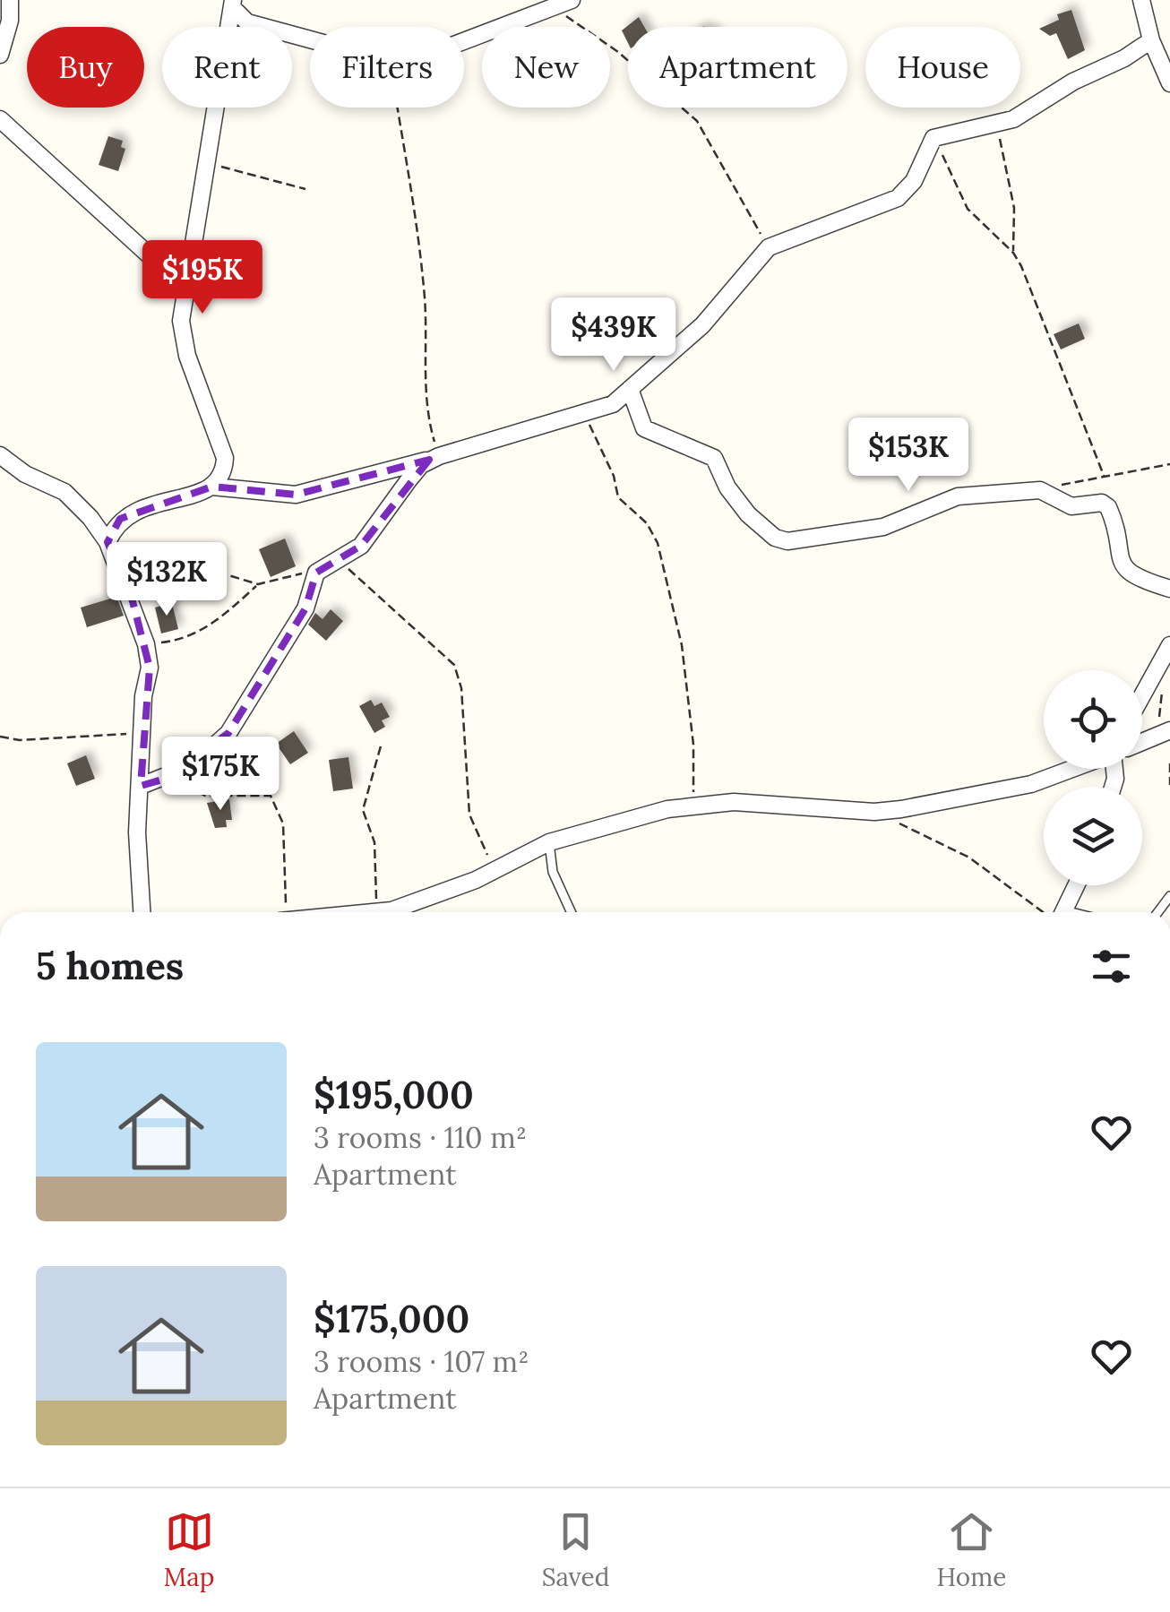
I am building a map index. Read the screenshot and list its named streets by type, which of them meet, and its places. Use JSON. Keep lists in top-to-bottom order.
{
  "page": {
    "chip": [
      "Buy",
      "Rent",
      "Filters",
      "New",
      "Apartment",
      "House"
    ],
    "price": [
      "$195K",
      "$439K",
      "$153K",
      "$132K",
      "$175K"
    ],
    "heading": "5 homes",
    "list": [
      {
        "name": "$195,000",
        "note": "3 rooms · 110 m² · Apartment"
      },
      {
        "name": "$175,000",
        "note": "3 rooms · 107 m² · Apartment"
      }
    ],
    "tabs": ["Map", "Saved", "Home"]
  }
}
